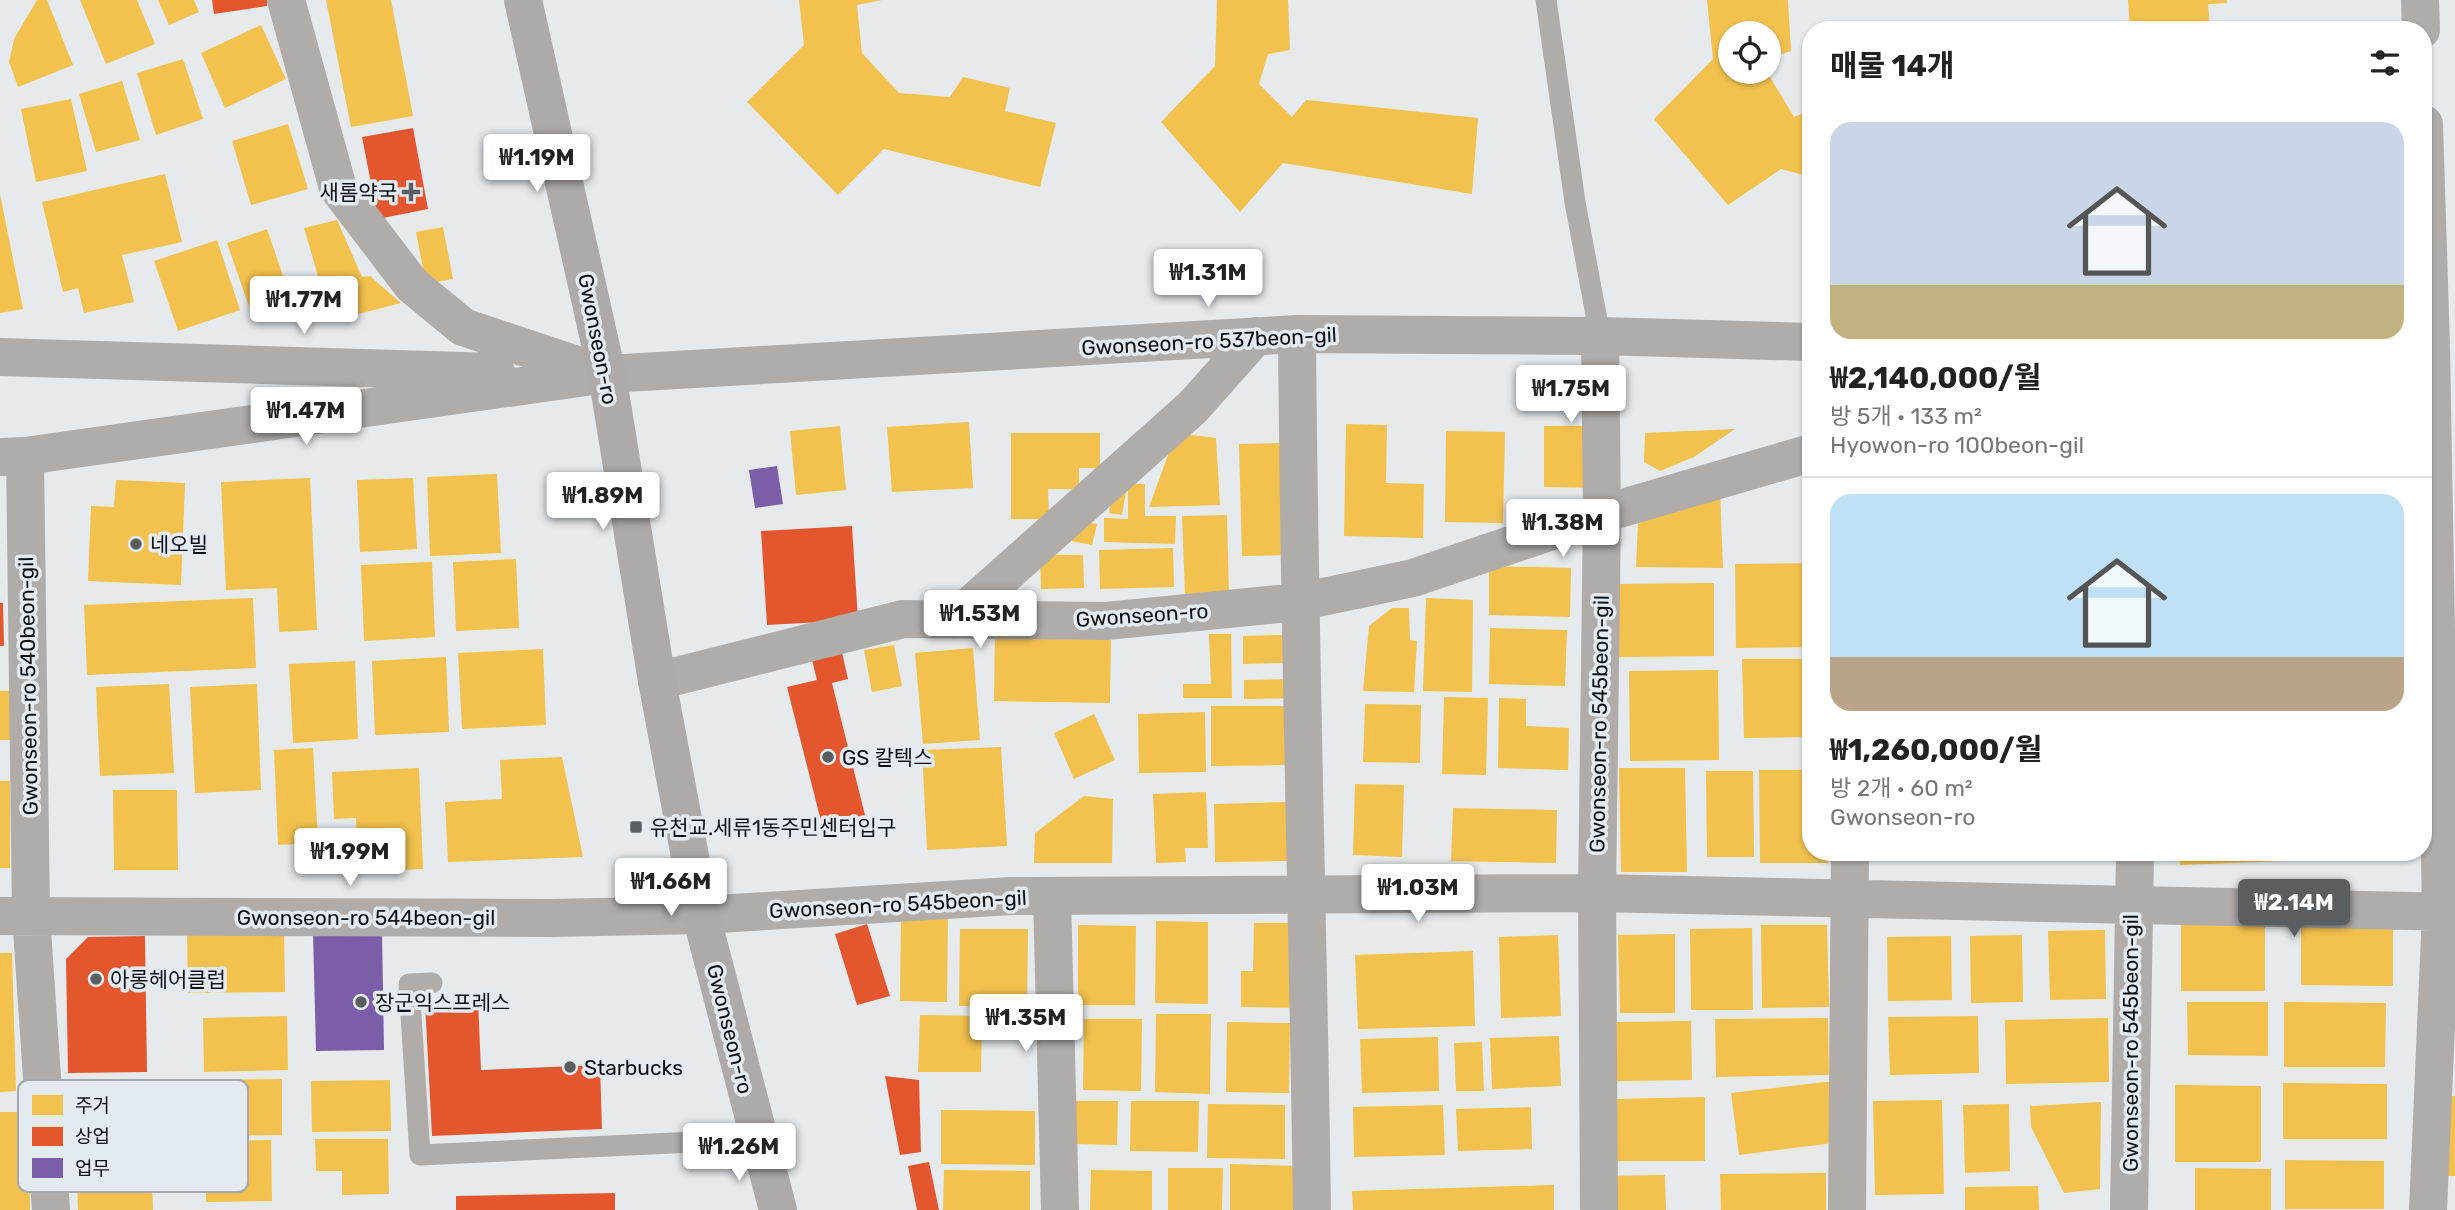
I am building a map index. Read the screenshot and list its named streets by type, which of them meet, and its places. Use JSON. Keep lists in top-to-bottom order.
{
  "streets": {
    "street": [
      "Gwonseon-ro",
      "Gwonseon-ro 537beon-gil",
      "Gwonseon-ro 540beon-gil",
      "Gwonseon-ro 545beon-gil",
      "Gwonseon-ro 544beon-gil"
    ]
  },
  "crossings": [
    ["Gwonseon-ro", "Gwonseon-ro 537beon-gil"],
    ["Gwonseon-ro", "Gwonseon-ro 540beon-gil"],
    ["Gwonseon-ro", "Gwonseon-ro 545beon-gil"],
    ["Gwonseon-ro", "Gwonseon-ro 544beon-gil"],
    ["Gwonseon-ro 537beon-gil", "Gwonseon-ro 540beon-gil"],
    ["Gwonseon-ro 537beon-gil", "Gwonseon-ro 545beon-gil"],
    ["Gwonseon-ro 540beon-gil", "Gwonseon-ro 544beon-gil"],
    ["Gwonseon-ro 545beon-gil", "Gwonseon-ro 544beon-gil"]
  ],
  "places": {
    "health": ["새롬약국"],
    "other": [
      "네오빌",
      "GS 칼텍스",
      "아롱헤어클럽",
      "장군익스프레스",
      "Starbucks"
    ],
    "transit": ["유천교.세류1동주민센터입구"]
  },
  "legend": ["주거", "상업", "업무"],
  "page": {
    "heading": "매물 14개",
    "list": [
      {
        "name": "₩2,140,000/월",
        "note": "방 5개 · 133 m² · Hyowon-ro 100beon-gil"
      },
      {
        "name": "₩1,260,000/월",
        "note": "방 2개 · 60 m² · Gwonseon-ro"
      }
    ],
    "price": [
      "₩1.19M",
      "₩1.31M",
      "₩1.77M",
      "₩1.75M",
      "₩1.47M",
      "₩1.89M",
      "₩1.38M",
      "₩1.53M",
      "₩1.99M",
      "₩1.66M",
      "₩1.03M",
      "₩2.14M",
      "₩1.35M",
      "₩1.26M"
    ]
  }
}
